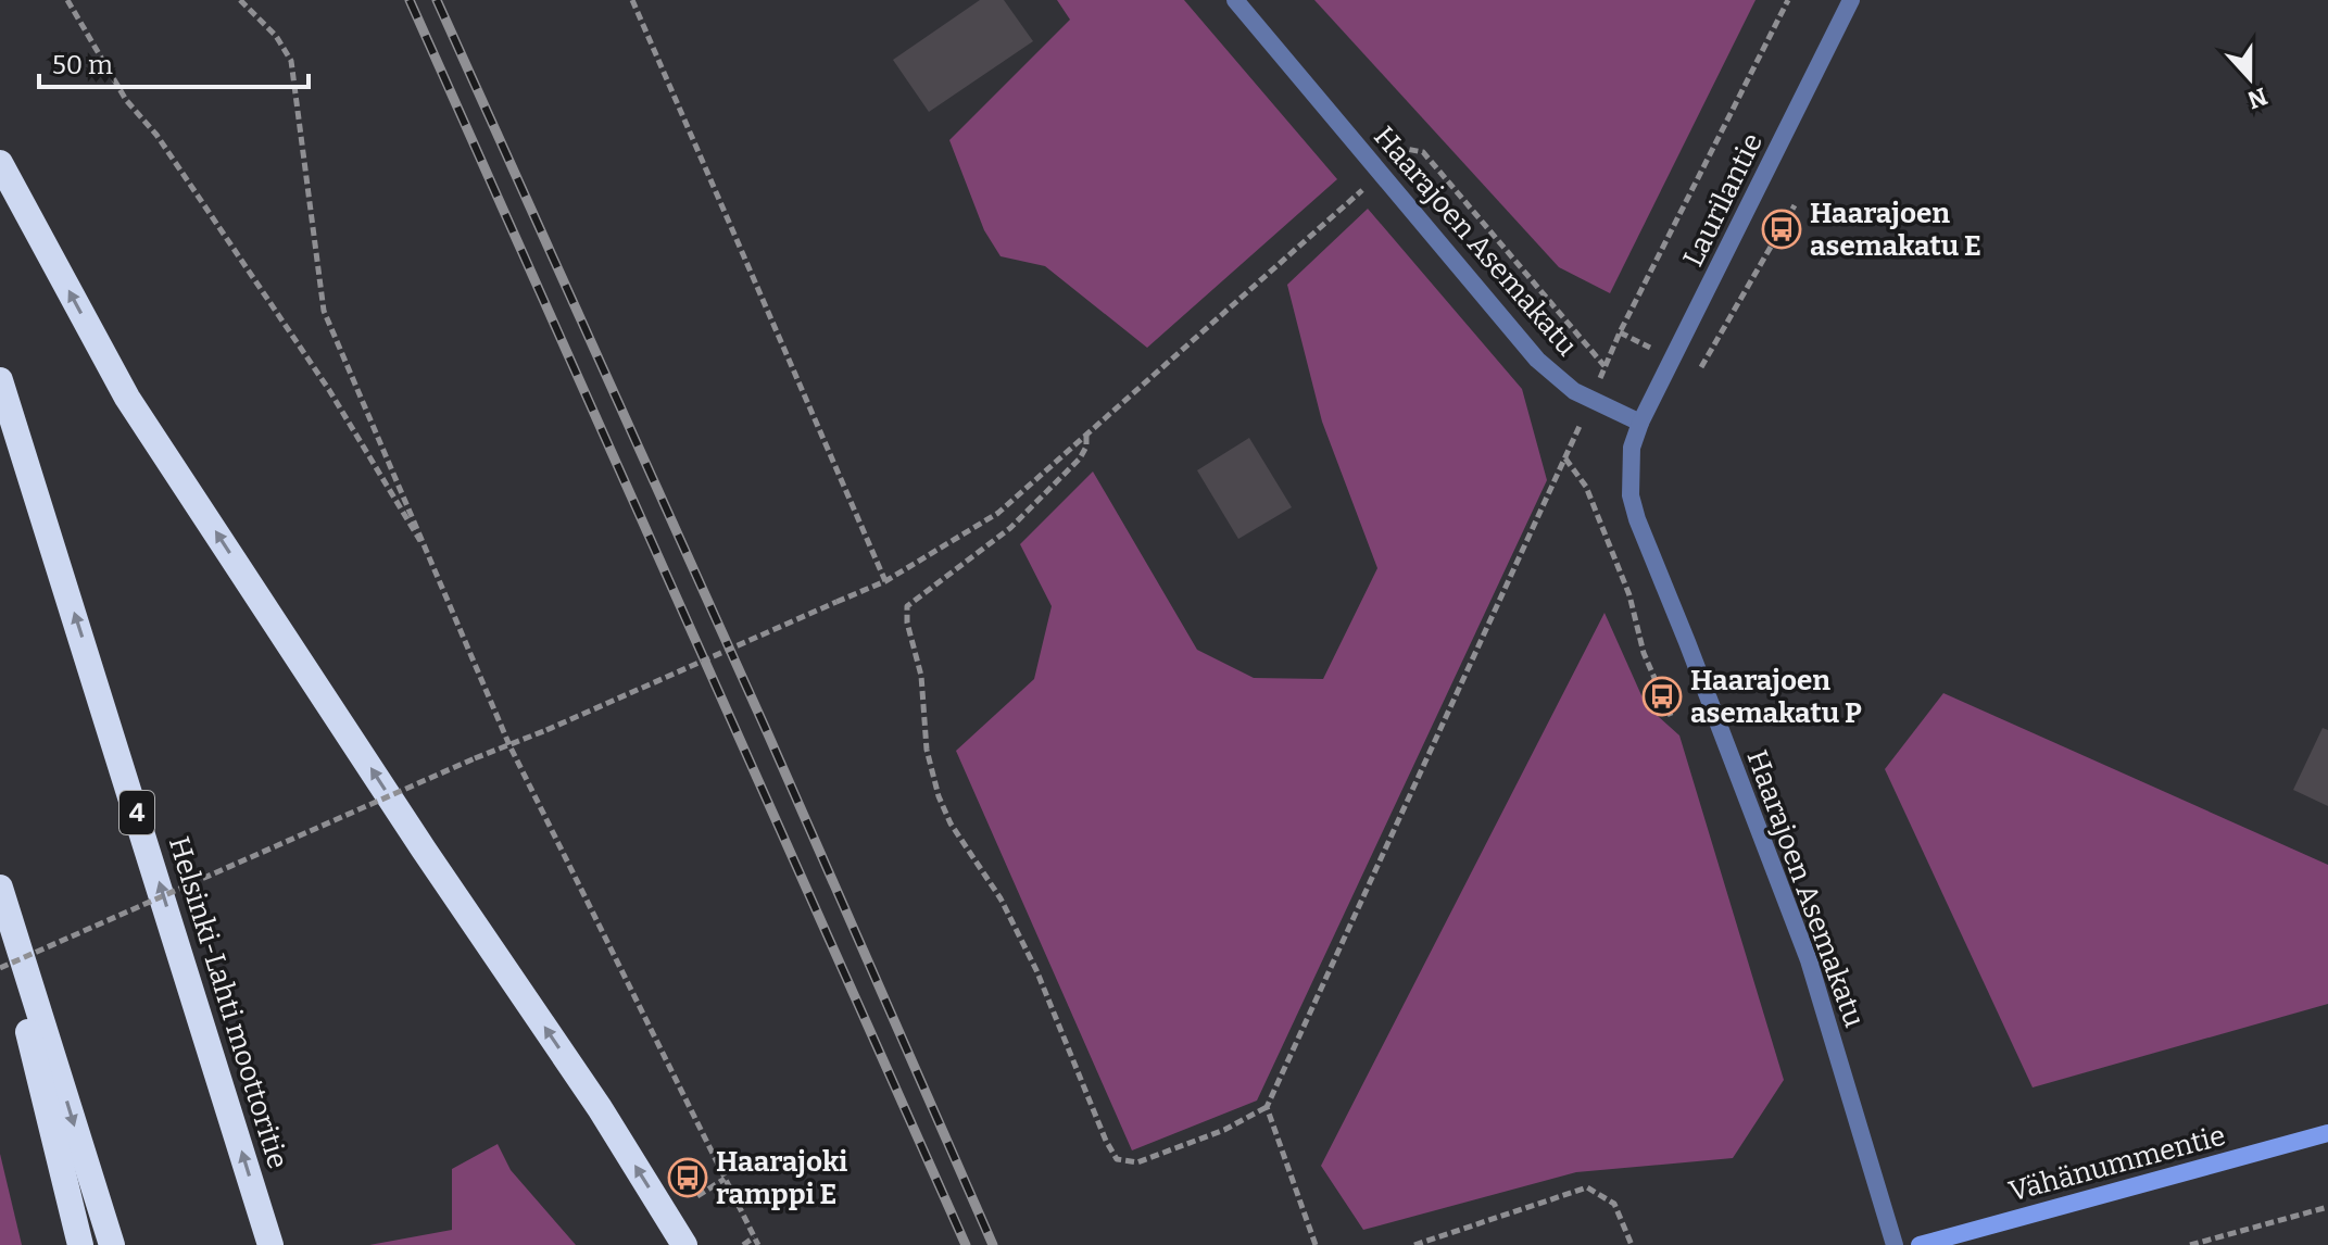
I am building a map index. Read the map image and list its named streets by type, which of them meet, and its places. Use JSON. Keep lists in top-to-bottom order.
{
  "streets": {
    "highway": ["4", "Helsinki-Lahti moottoritie"],
    "main road": ["Vähänummentie"],
    "street": ["Laurilantie", "Haarajoen Asemakatu"]
  },
  "crossings": [
    ["Laurilantie", "Haarajoen Asemakatu"]
  ],
  "places": {
    "bus stop": ["Haarajoen asemakatu E", "Haarajoen asemakatu P", "Haarajoki ramppi E"]
  },
  "scale_bar": "50 m",
  "north": "bottom"
}
